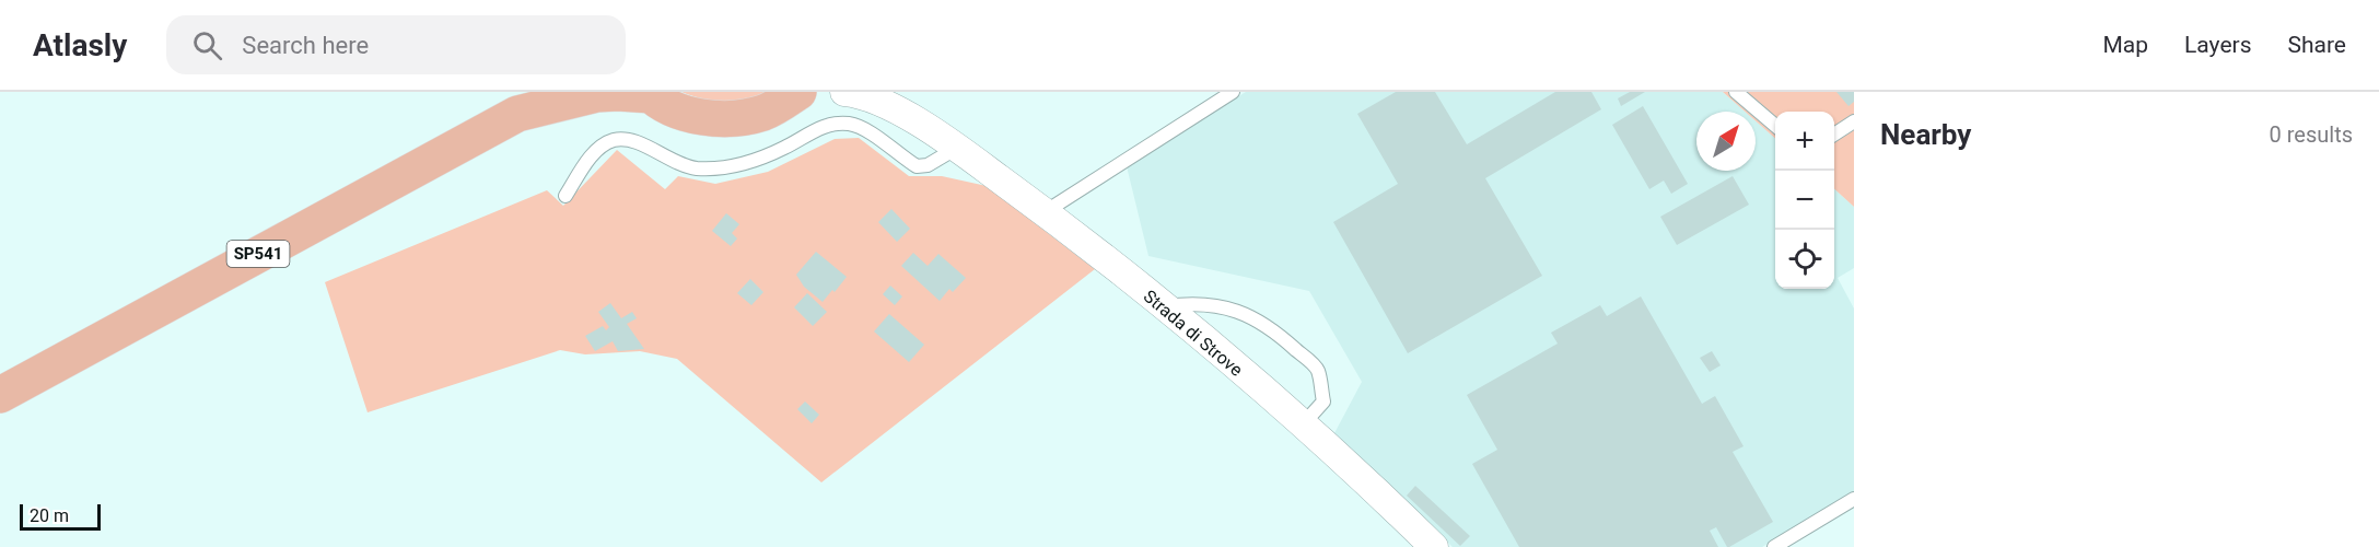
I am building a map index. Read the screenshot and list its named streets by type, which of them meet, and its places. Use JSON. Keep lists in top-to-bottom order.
{
  "streets": {
    "main road": ["SP541"],
    "street": ["Strada di Strove"]
  },
  "scale_bar": "20 m",
  "north": "top right",
  "page": {
    "header": "Atlasly",
    "search": "Search here",
    "nav": ["Map", "Layers", "Share"],
    "heading": ["Nearby", "0 results"],
    "map_buttons": ["+", "−"],
    "scale": "20 m"
  }
}
